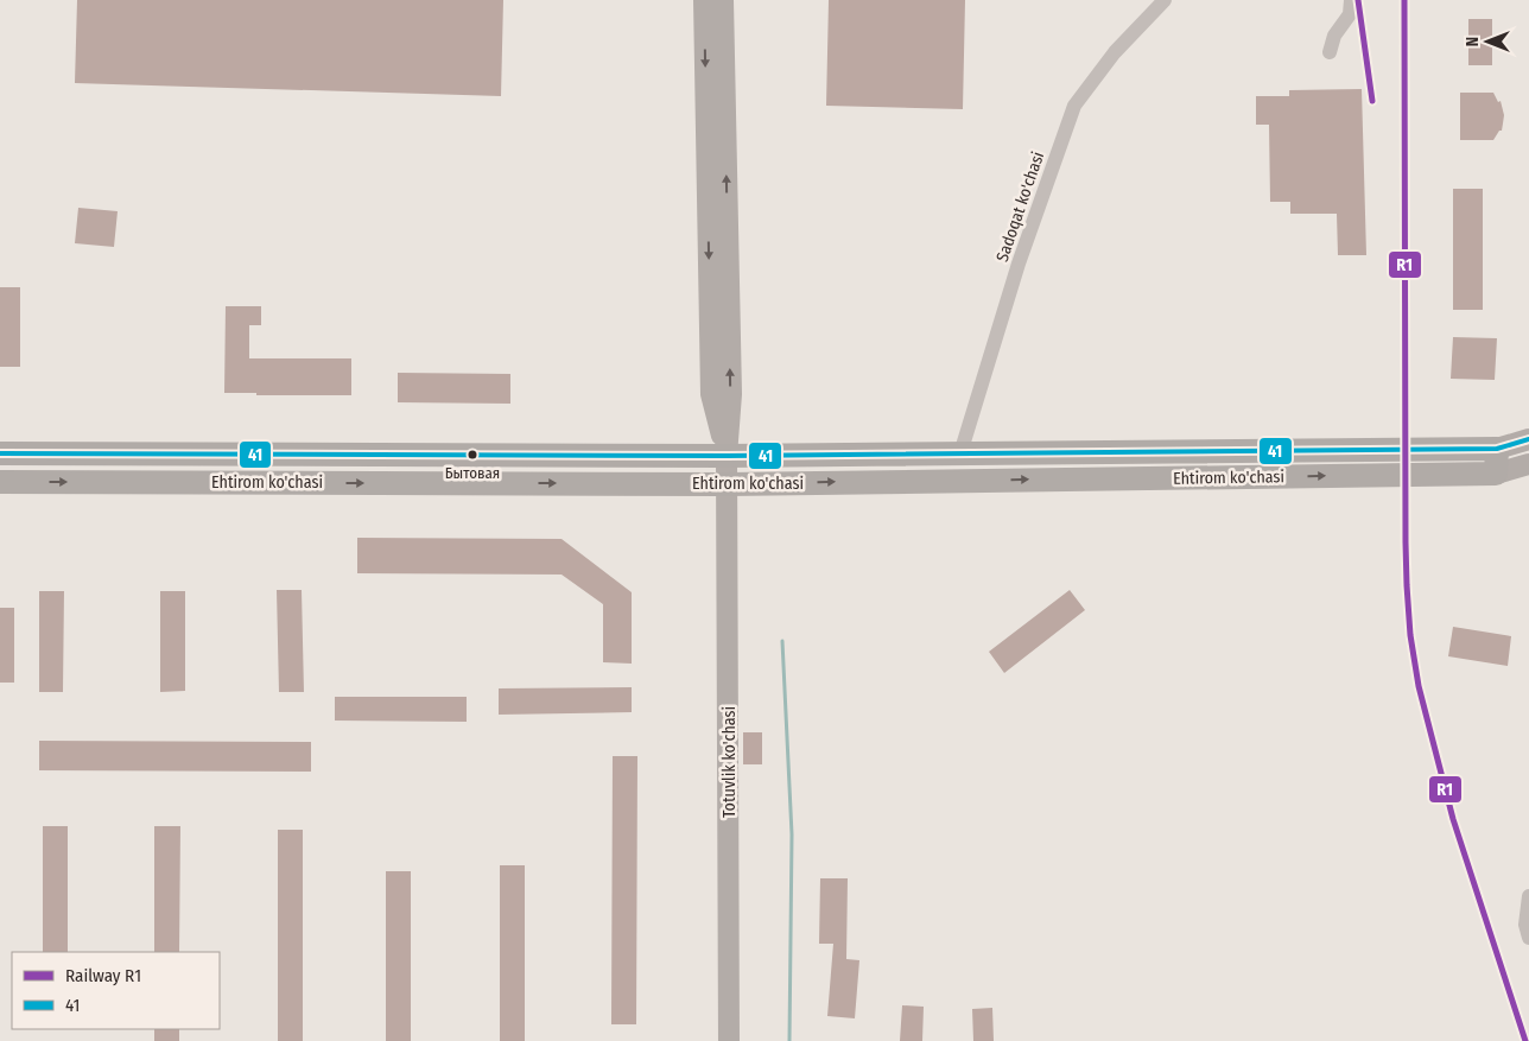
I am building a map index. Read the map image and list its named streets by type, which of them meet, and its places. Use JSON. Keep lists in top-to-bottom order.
{
  "streets": {
    "main road": ["Ehtirom ko'chasi", "Totuvlik ko'chasi"],
    "street": ["Sadoqat ko'chasi"]
  },
  "crossings": [
    ["Sadoqat ko'chasi", "Ehtirom ko'chasi"],
    ["Ehtirom ko'chasi", "Totuvlik ko'chasi"]
  ],
  "places": ["Бытовая"],
  "lines": ["rail line R1", "transit line 41"],
  "legend": ["Railway R1", "41"],
  "north": "left"
}
